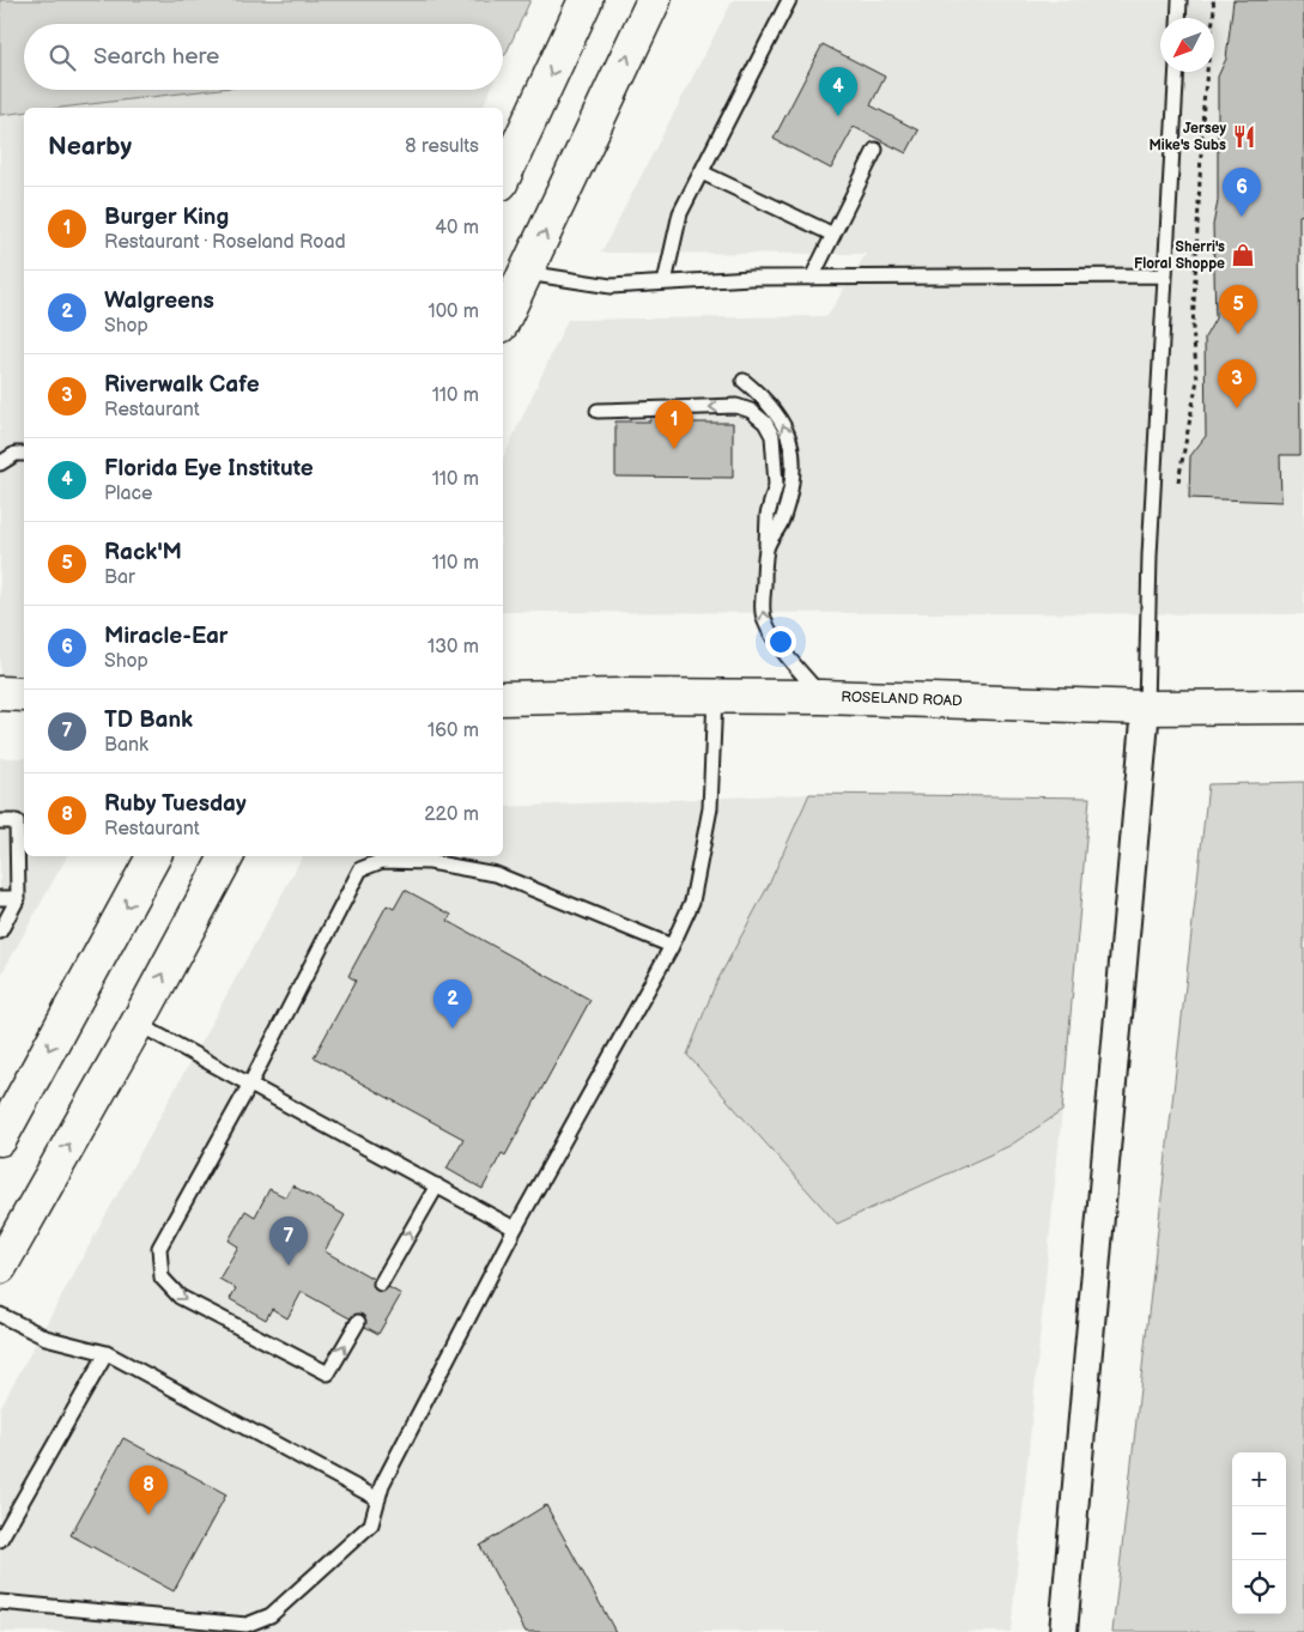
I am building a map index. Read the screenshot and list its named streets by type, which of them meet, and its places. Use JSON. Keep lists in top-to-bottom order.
{
  "streets": {
    "main road": ["ROSELAND ROAD"]
  },
  "places": {
    "restaurant": ["Jersey Mike's Subs"],
    "shop": ["Sherri's Floral Shoppe"]
  },
  "north": "bottom left",
  "page": {
    "search": "Search here",
    "pins": [
      "4",
      "6",
      "5",
      "3",
      "1",
      "2",
      "7",
      "8"
    ],
    "heading": ["Nearby", "8 results"],
    "list": [
      {
        "mark": "1",
        "name": "Burger King",
        "note": "Restaurant · Roseland Road",
        "value": "40 m"
      },
      {
        "mark": "2",
        "name": "Walgreens",
        "note": "Shop",
        "value": "100 m"
      },
      {
        "mark": "3",
        "name": "Riverwalk Cafe",
        "note": "Restaurant",
        "value": "110 m"
      },
      {
        "mark": "4",
        "name": "Florida Eye Institute",
        "note": "Place",
        "value": "110 m"
      },
      {
        "mark": "5",
        "name": "Rack'M",
        "note": "Bar",
        "value": "110 m"
      },
      {
        "mark": "6",
        "name": "Miracle-Ear",
        "note": "Shop",
        "value": "130 m"
      },
      {
        "mark": "7",
        "name": "TD Bank",
        "note": "Bank",
        "value": "160 m"
      },
      {
        "mark": "8",
        "name": "Ruby Tuesday",
        "note": "Restaurant",
        "value": "220 m"
      }
    ],
    "map_buttons": ["+", "−"]
  }
}
